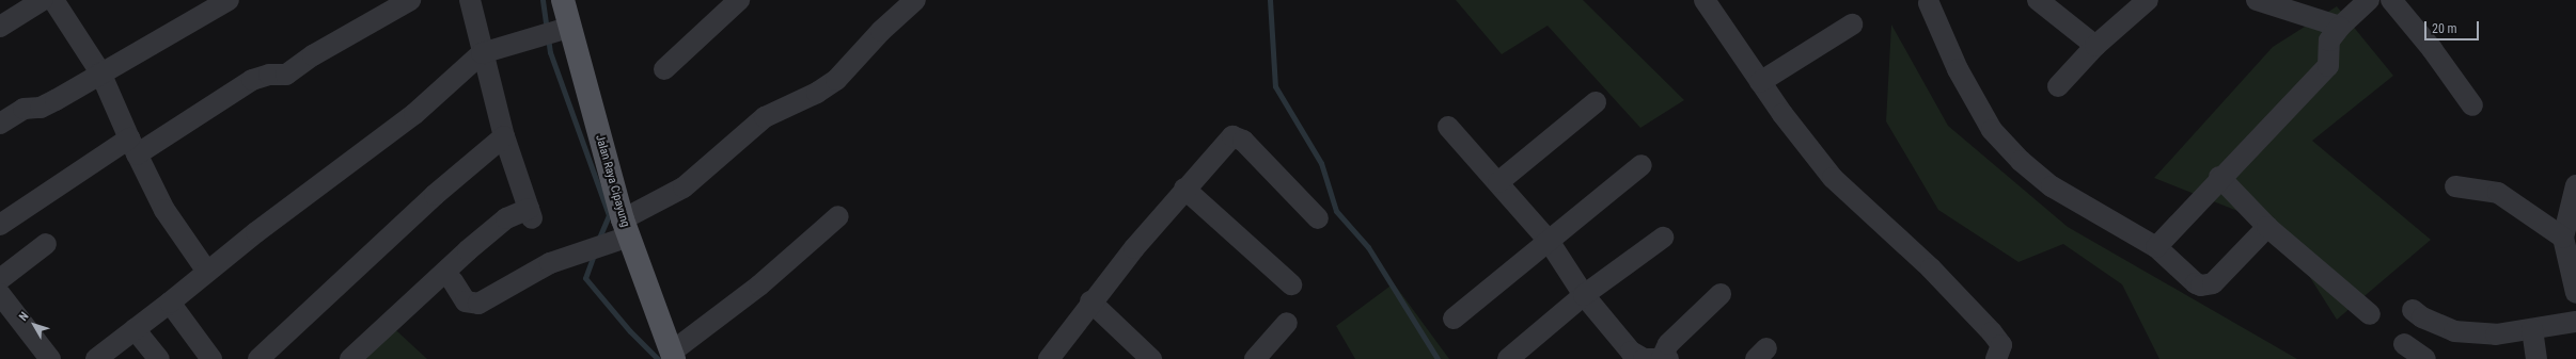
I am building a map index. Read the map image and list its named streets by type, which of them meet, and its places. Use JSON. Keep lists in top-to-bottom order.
{
  "streets": {
    "main road": ["Jalan Raya Cipayung"]
  },
  "scale_bar": "20 m",
  "north": "top left"
}
